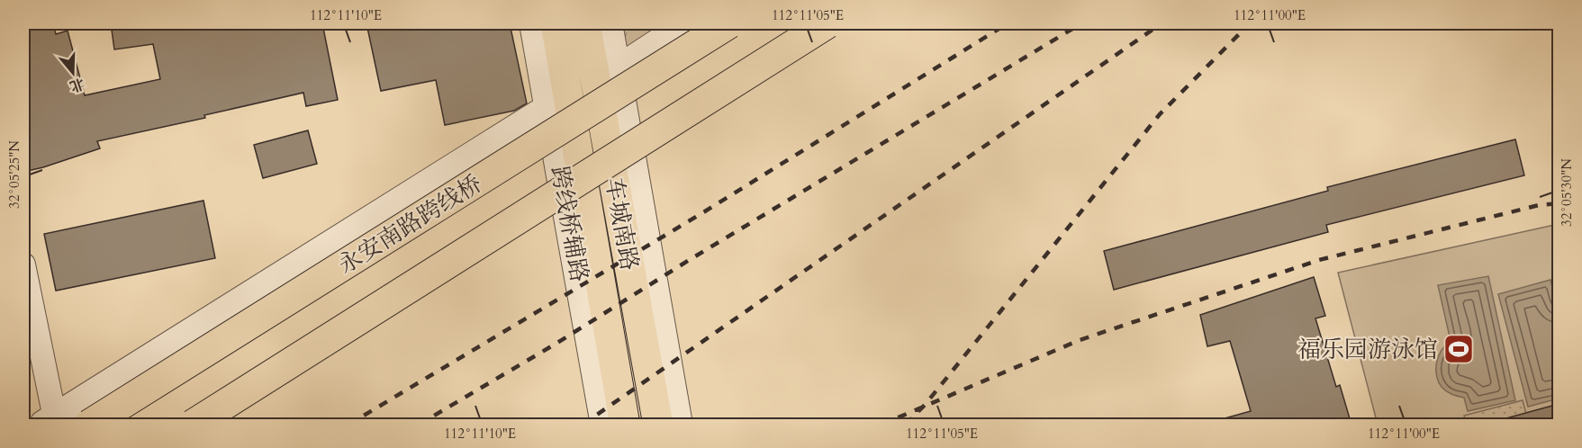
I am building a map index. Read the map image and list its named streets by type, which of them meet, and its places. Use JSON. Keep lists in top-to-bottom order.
{
  "streets": {
    "main road": ["永安南路跨线桥", "车城南路"],
    "street": ["跨线桥辅路"]
  },
  "places": {
    "sports": ["福乐园游泳馆"]
  },
  "north": "bottom",
  "coordinates": [
    "112°11'10\"E",
    "112°11'05\"E",
    "112°11'00\"E",
    "32°05'25\"N",
    "32°05'30\"N"
  ]
}
